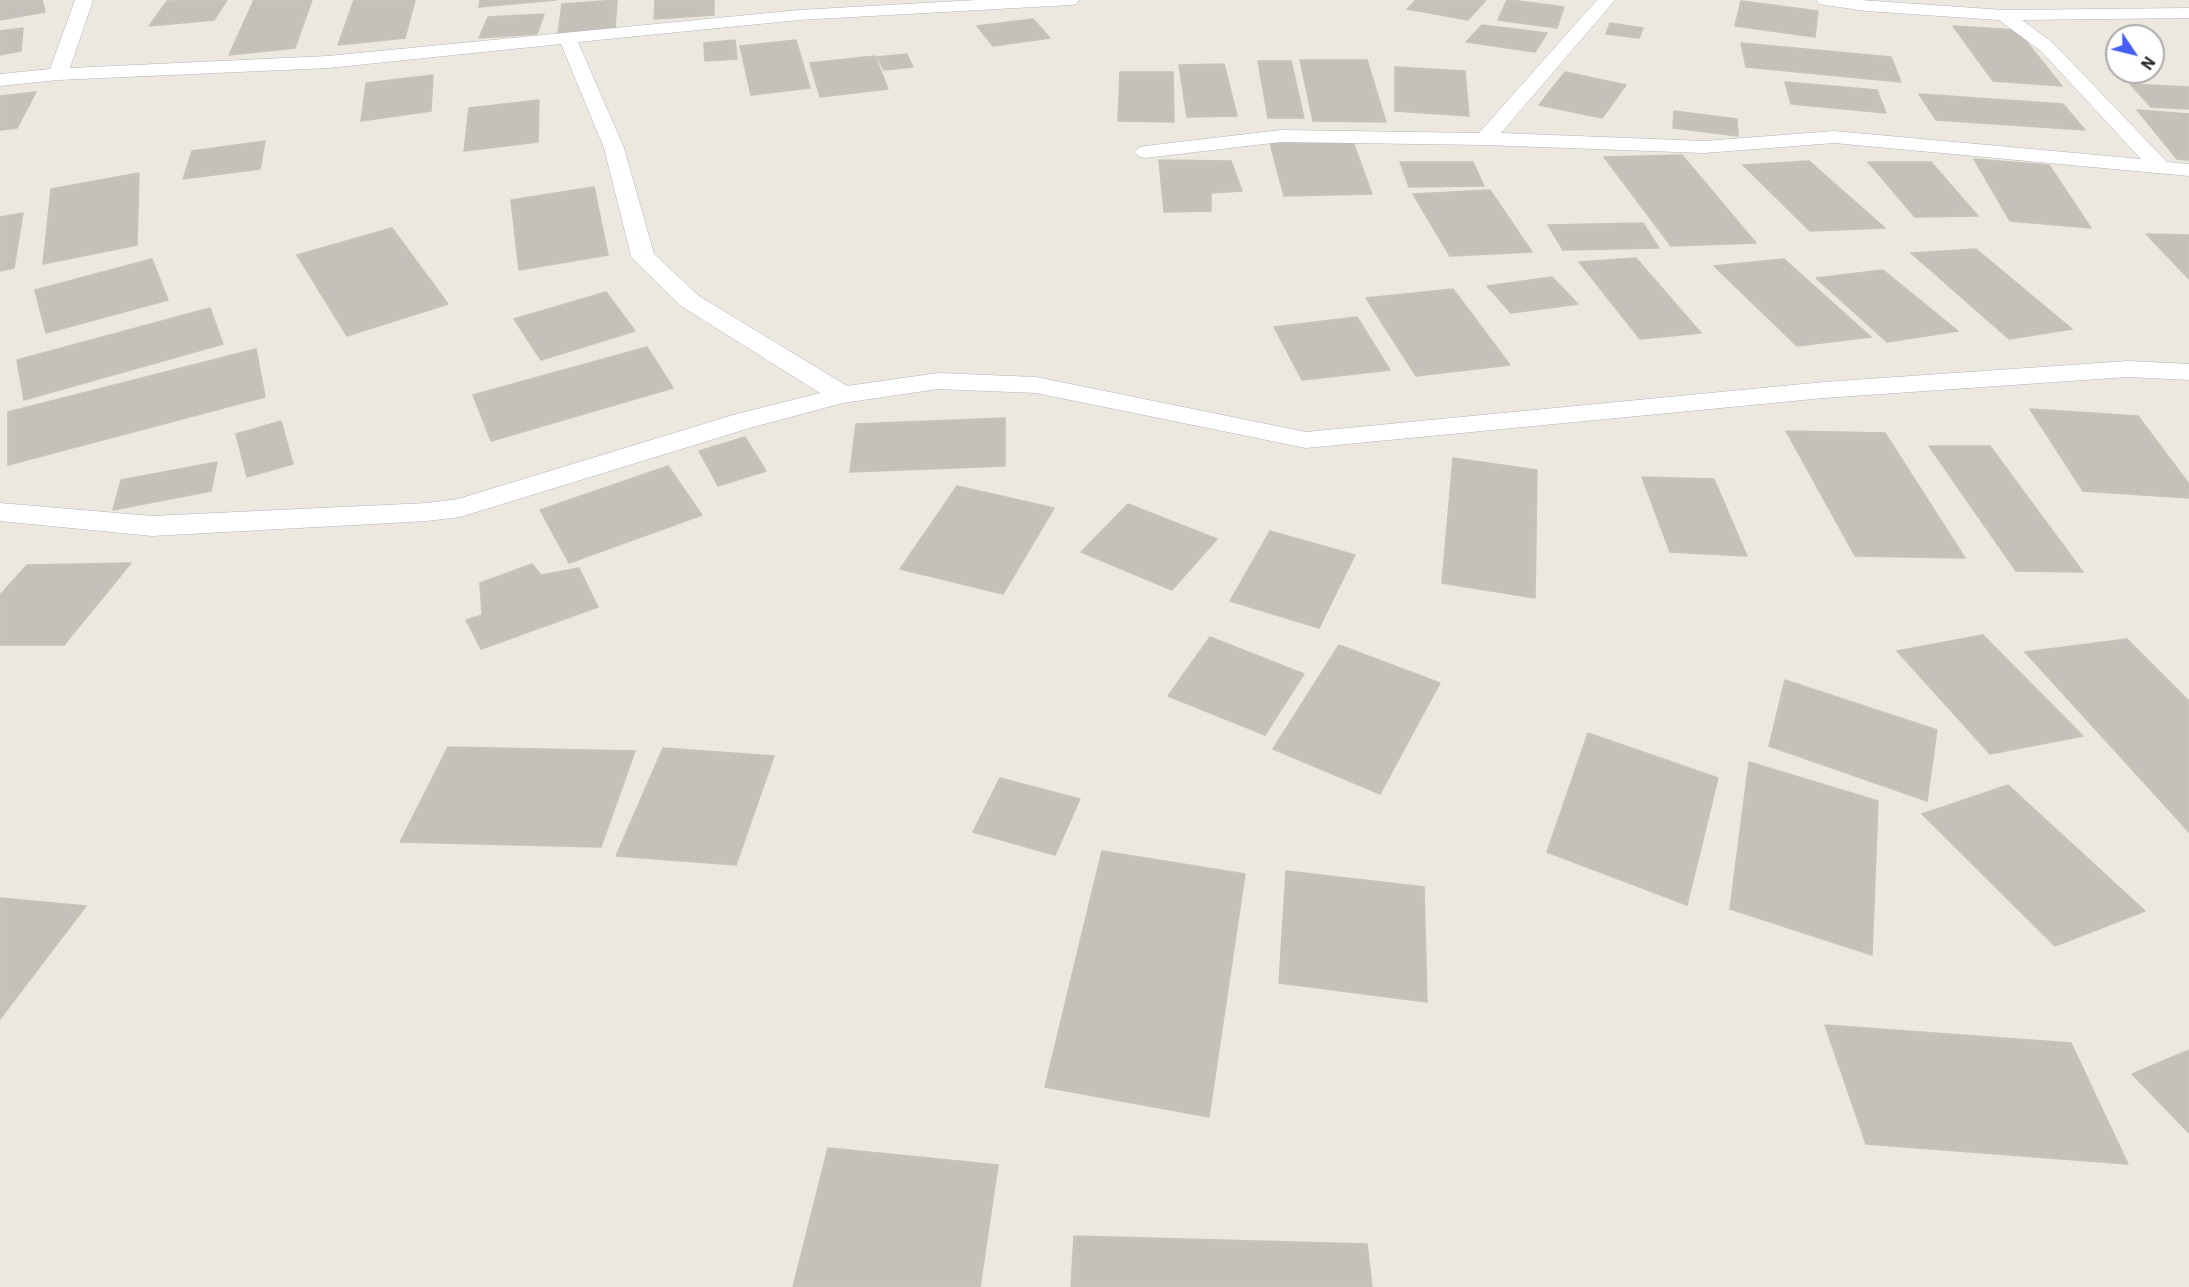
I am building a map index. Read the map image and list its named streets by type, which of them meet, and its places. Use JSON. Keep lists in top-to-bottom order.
{
  "north": "bottom right"
}
